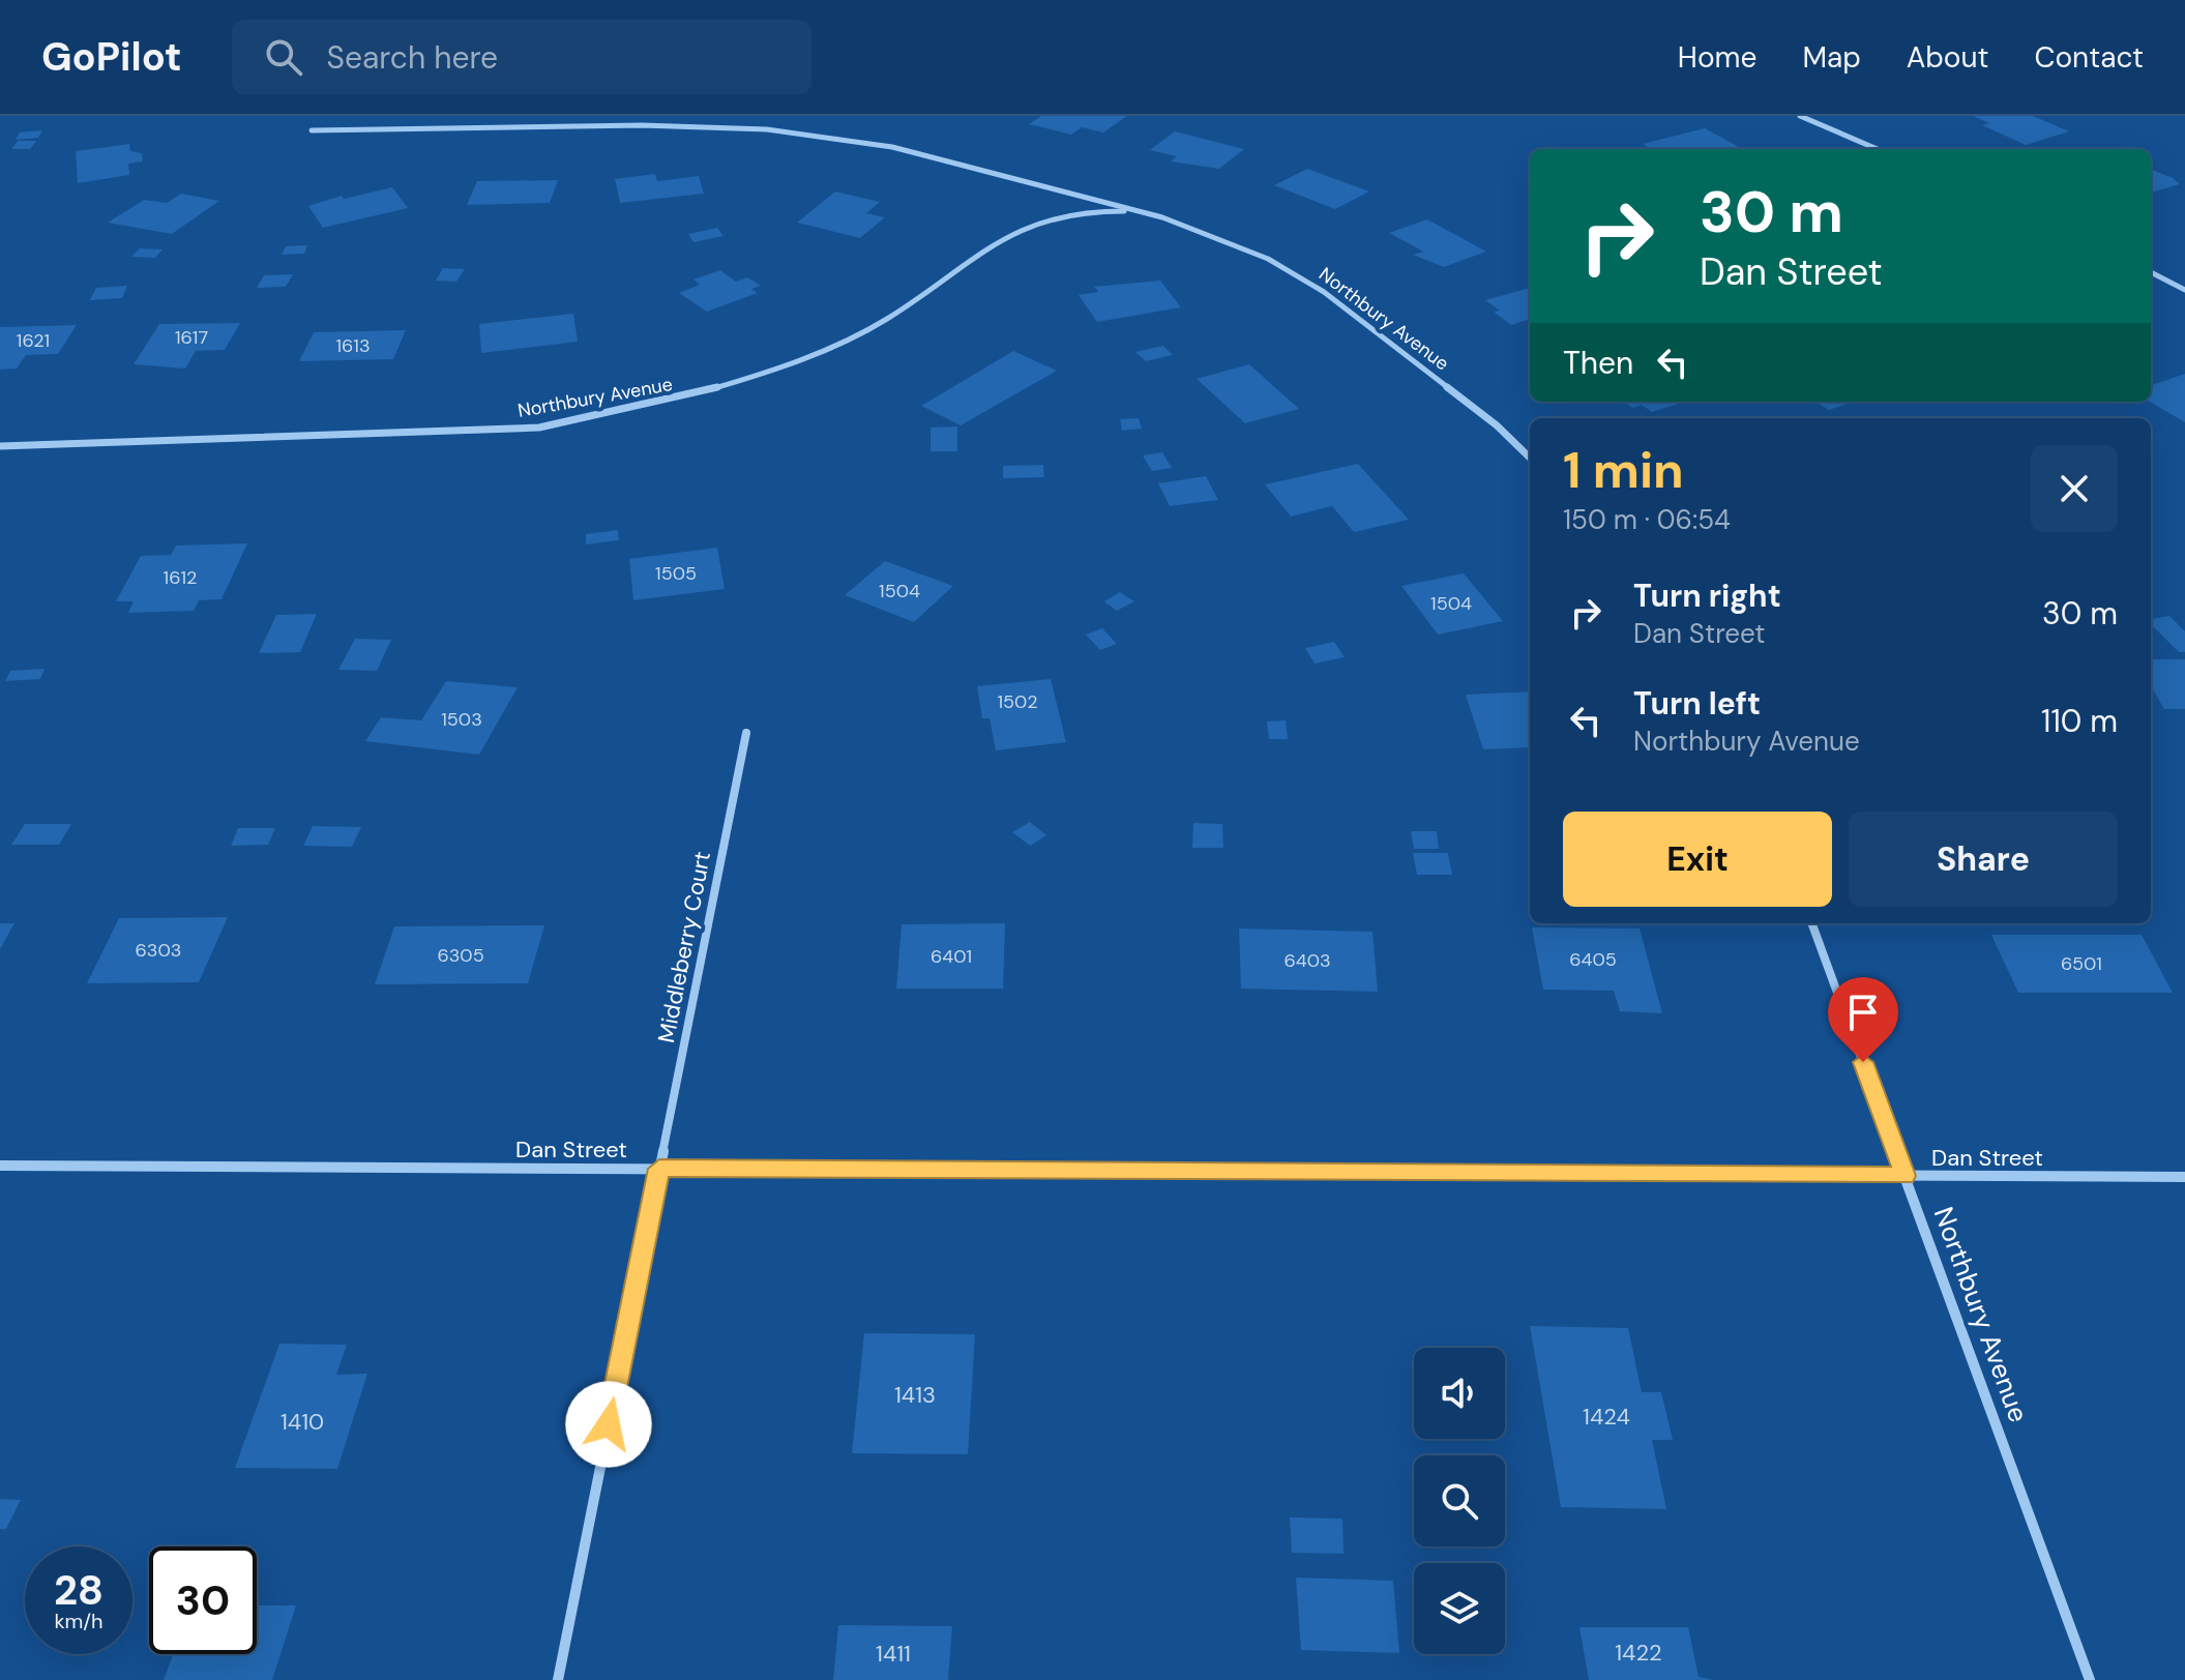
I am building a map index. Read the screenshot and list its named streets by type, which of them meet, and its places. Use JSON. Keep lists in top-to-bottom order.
{
  "streets": {
    "street": ["Northbury Avenue", "Middleberry Court", "Dan Street"]
  },
  "crossings": [
    ["Northbury Avenue", "Dan Street"],
    ["Middleberry Court", "Dan Street"]
  ],
  "house_numbers": [
    "1617",
    "1621",
    "1613",
    "1505",
    "1612",
    "1504",
    "1504",
    "1502",
    "1503",
    "6303",
    "6305",
    "6401",
    "6405",
    "6403",
    "6501",
    "1413",
    "1424",
    "1410",
    "1422",
    "1411"
  ],
  "page": {
    "header": "GoPilot",
    "search": "Search here",
    "nav": [
      "Home",
      "Map",
      "About",
      "Contact"
    ],
    "turn": ["30 m", "Dan Street"],
    "then": "Then",
    "heading": ["1 min", "150 m · 06:54"],
    "list": [
      {
        "name": "Turn right",
        "note": "Dan Street",
        "value": "30 m"
      },
      {
        "name": "Turn left",
        "note": "Northbury Avenue",
        "value": "110 m"
      }
    ],
    "buttons": ["Exit", "Share"],
    "speed": "28 km/h",
    "limit": "30"
  }
}
